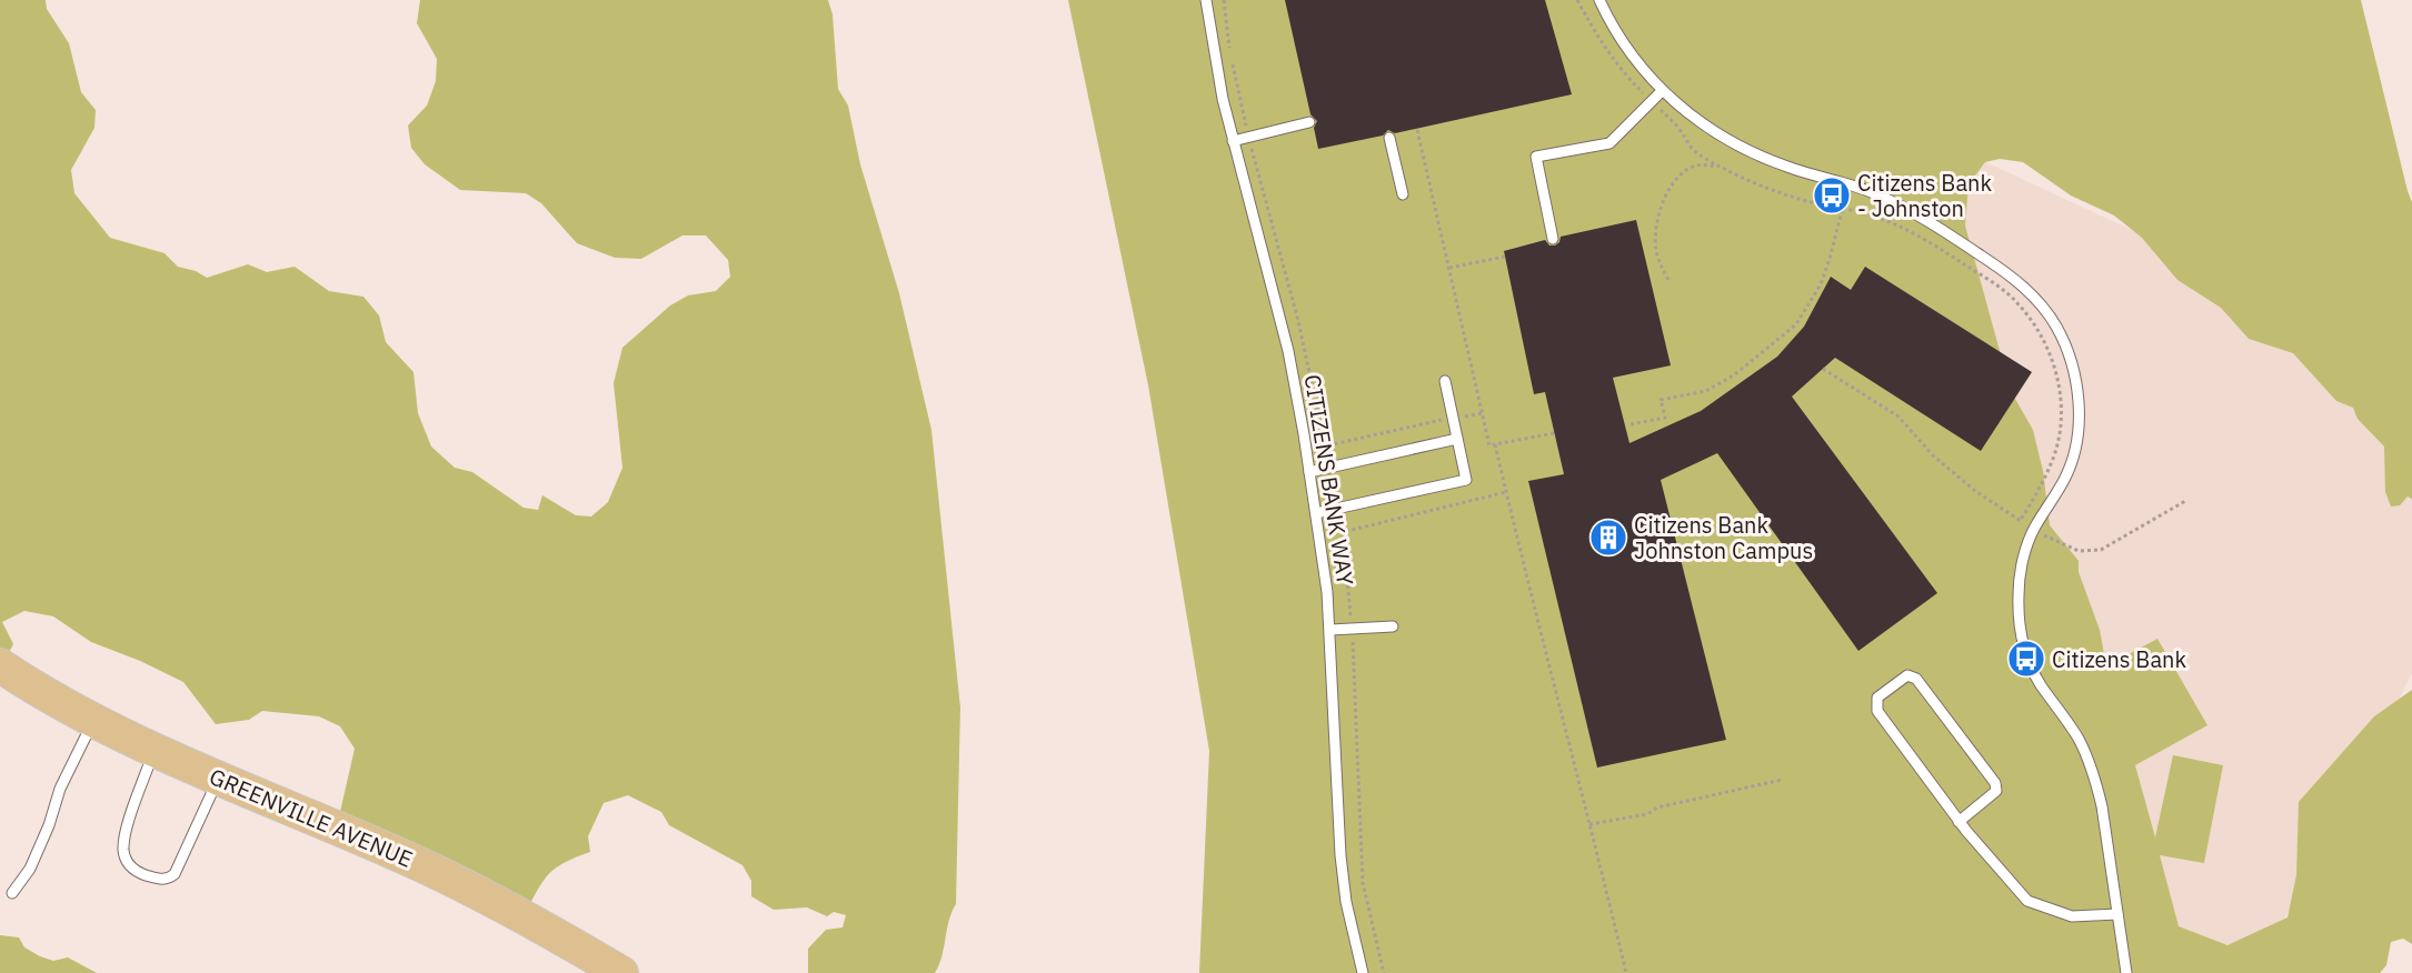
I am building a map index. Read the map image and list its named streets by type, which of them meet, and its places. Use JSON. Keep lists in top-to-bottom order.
{
  "streets": {
    "main road": ["GREENVILLE AVENUE"],
    "lane": ["CITIZENS BANK WAY"]
  },
  "places": {
    "bus stop": ["Citizens Bank - Johnston", "Citizens Bank"],
    "building": ["Citizens Bank Johnston Campus"]
  }
}
